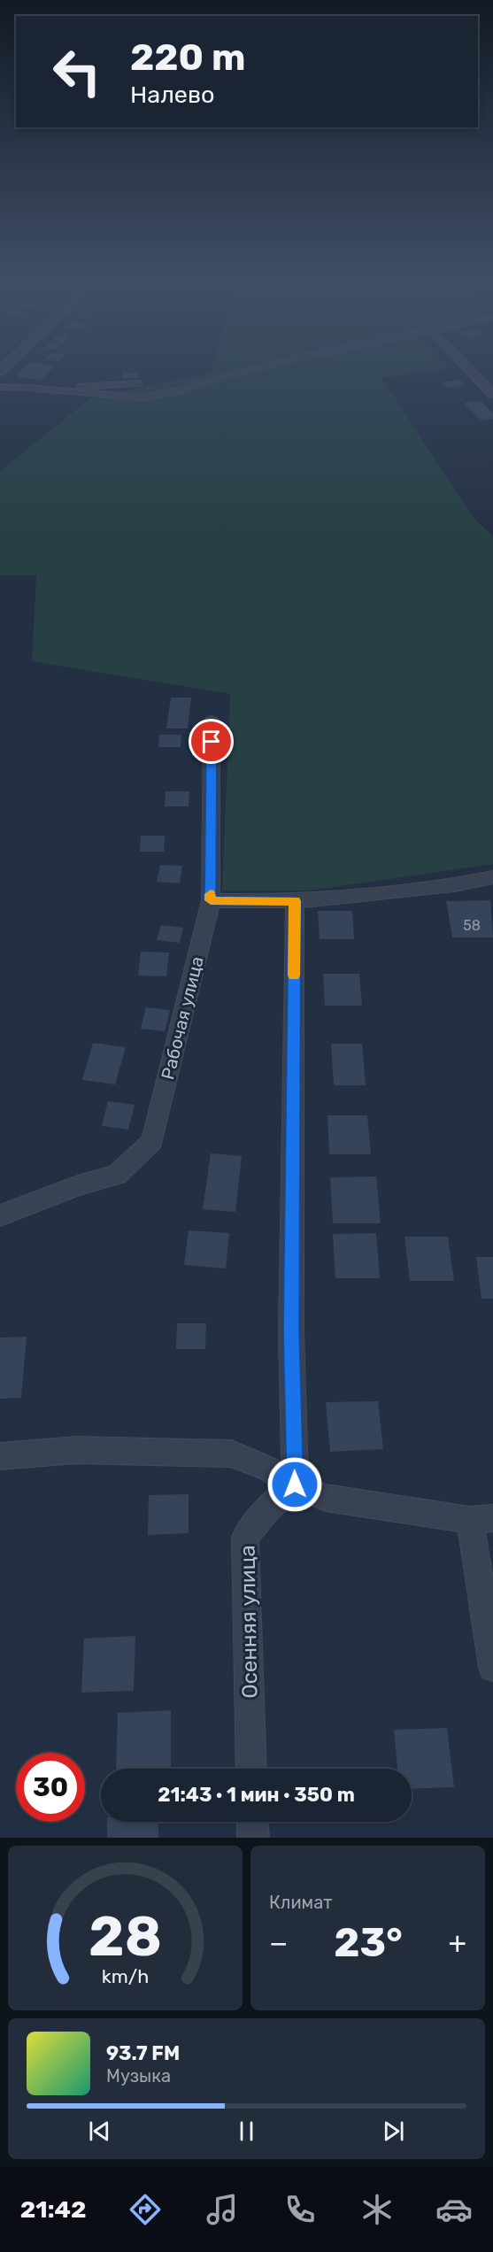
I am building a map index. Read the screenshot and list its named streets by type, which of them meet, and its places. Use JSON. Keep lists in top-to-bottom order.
{
  "streets": {
    "street": ["Рабочая улица", "Осенняя улица"]
  },
  "house_numbers": ["58"],
  "page": {
    "turn": ["220 m", "Налево"],
    "limit": "30",
    "trip": "21:43 · 1 мин · 350 m",
    "tile": "Климат",
    "heat": ["−", "23°", "+"],
    "song": ["93.7 FM", "Музыка"],
    "tabs": "21:42",
    "gauge": ["28", "km/h"]
  }
}
